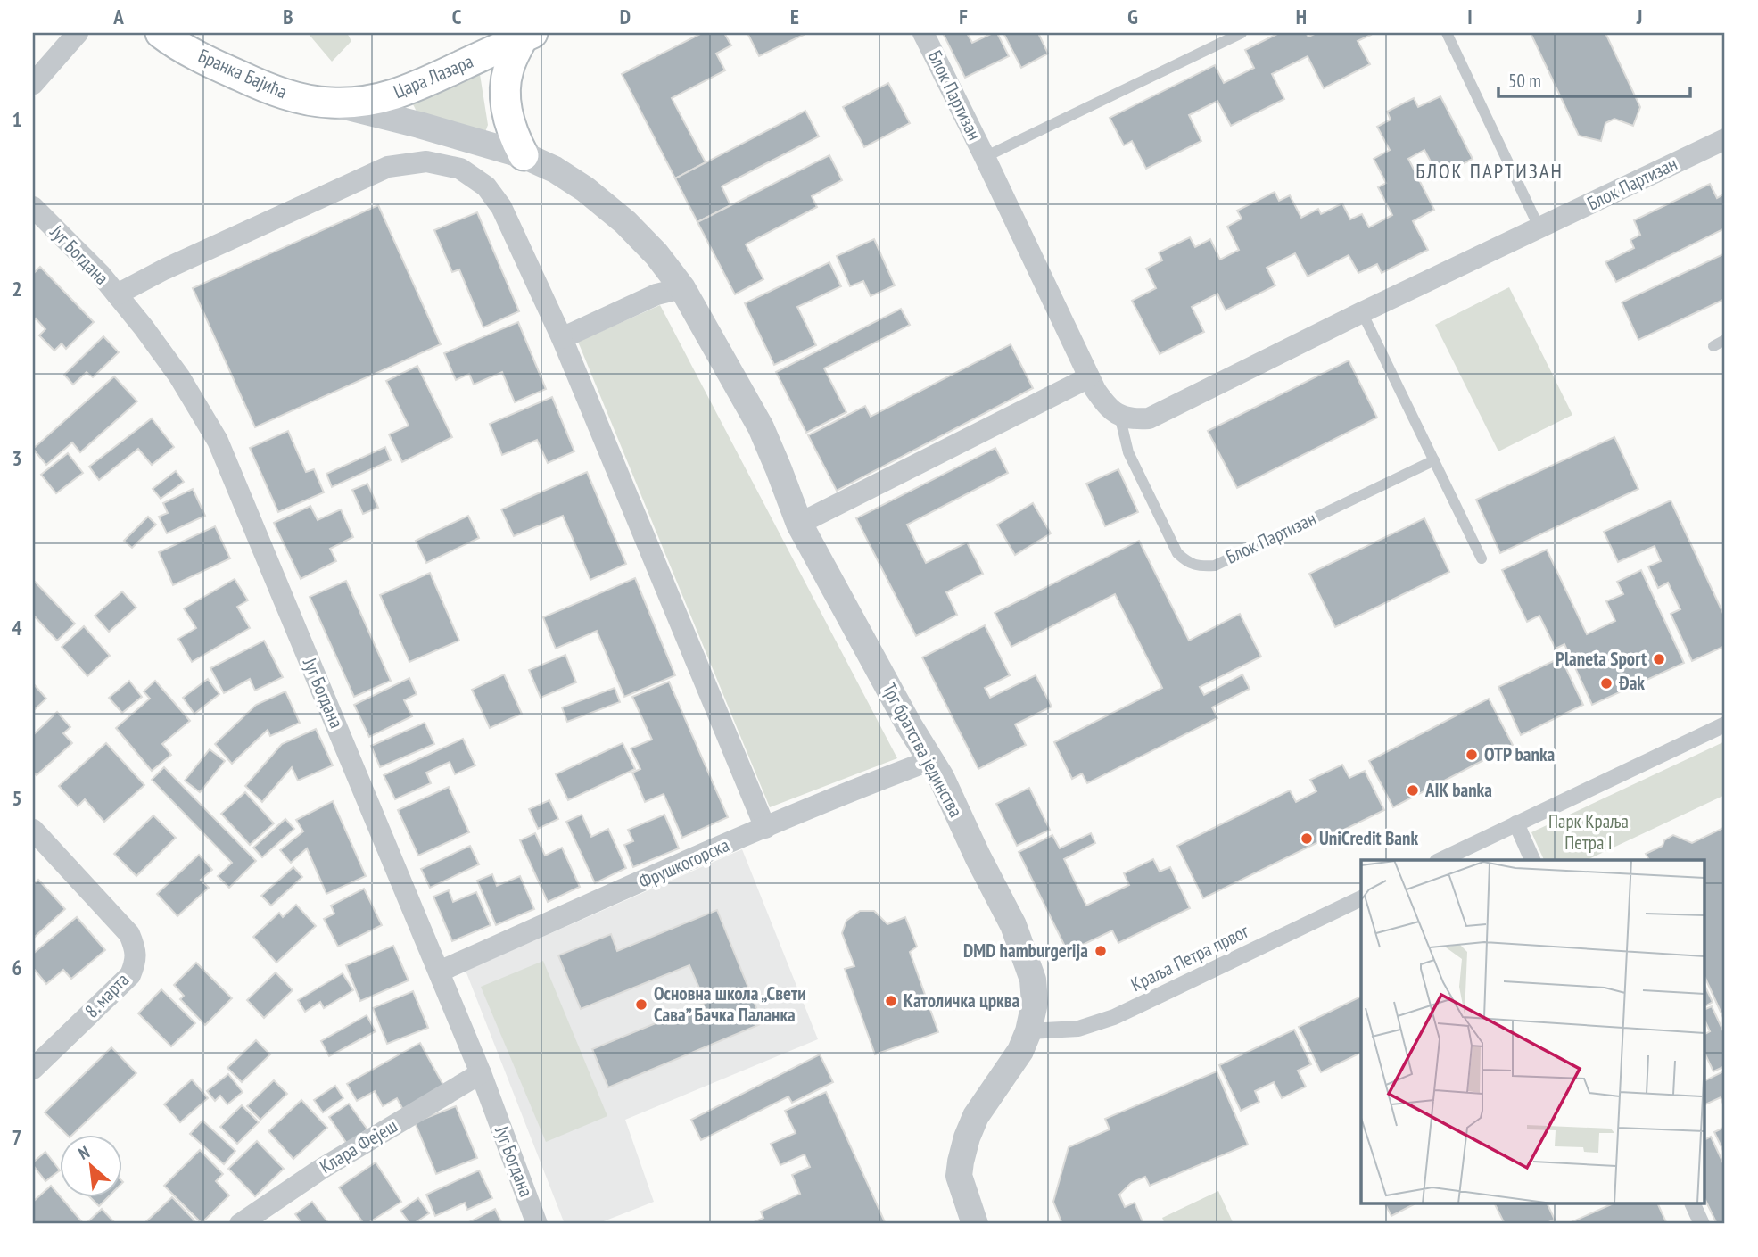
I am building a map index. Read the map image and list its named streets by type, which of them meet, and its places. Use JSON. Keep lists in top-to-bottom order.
{
  "streets": {
    "main road": ["Бранка Бајића", "Цара Лазара"],
    "street": [
      "Блок Партизан",
      "Југ Богдана",
      "Трг братства јединства",
      "Фрушкогорска",
      "Краља Петра првог",
      "8. марта",
      "Клара Фејеш"
    ]
  },
  "crossings": [
    ["Бранка Бајића", "Цара Лазара"],
    ["Бранка Бајића", "Трг братства јединства"],
    ["Цара Лазара", "Трг братства јединства"],
    ["Југ Богдана", "Фрушкогорска"],
    ["Југ Богдана", "Клара Фејеш"],
    ["Трг братства јединства", "Фрушкогорска"],
    ["Трг братства јединства", "Краља Петра првог"]
  ],
  "districts": ["БЛОК ПАРТИЗАН"],
  "parks": ["Парк Краља Петра I"],
  "places": [
    "Planeta Sport",
    "Đak",
    "OTP banka",
    "AIK banka",
    "UniCredit Bank",
    "DMD hamburgerija",
    "Католичка црква",
    "Основна школа „Свети Сава” Бачка Паланка"
  ],
  "scale_bar": "50 m",
  "north": "top left",
  "grid": {
    "columns": [
      "A",
      "B",
      "C",
      "D",
      "E",
      "F",
      "G",
      "H",
      "I",
      "J"
    ],
    "rows": [
      "1",
      "2",
      "3",
      "4",
      "5",
      "6",
      "7"
    ]
  }
}
